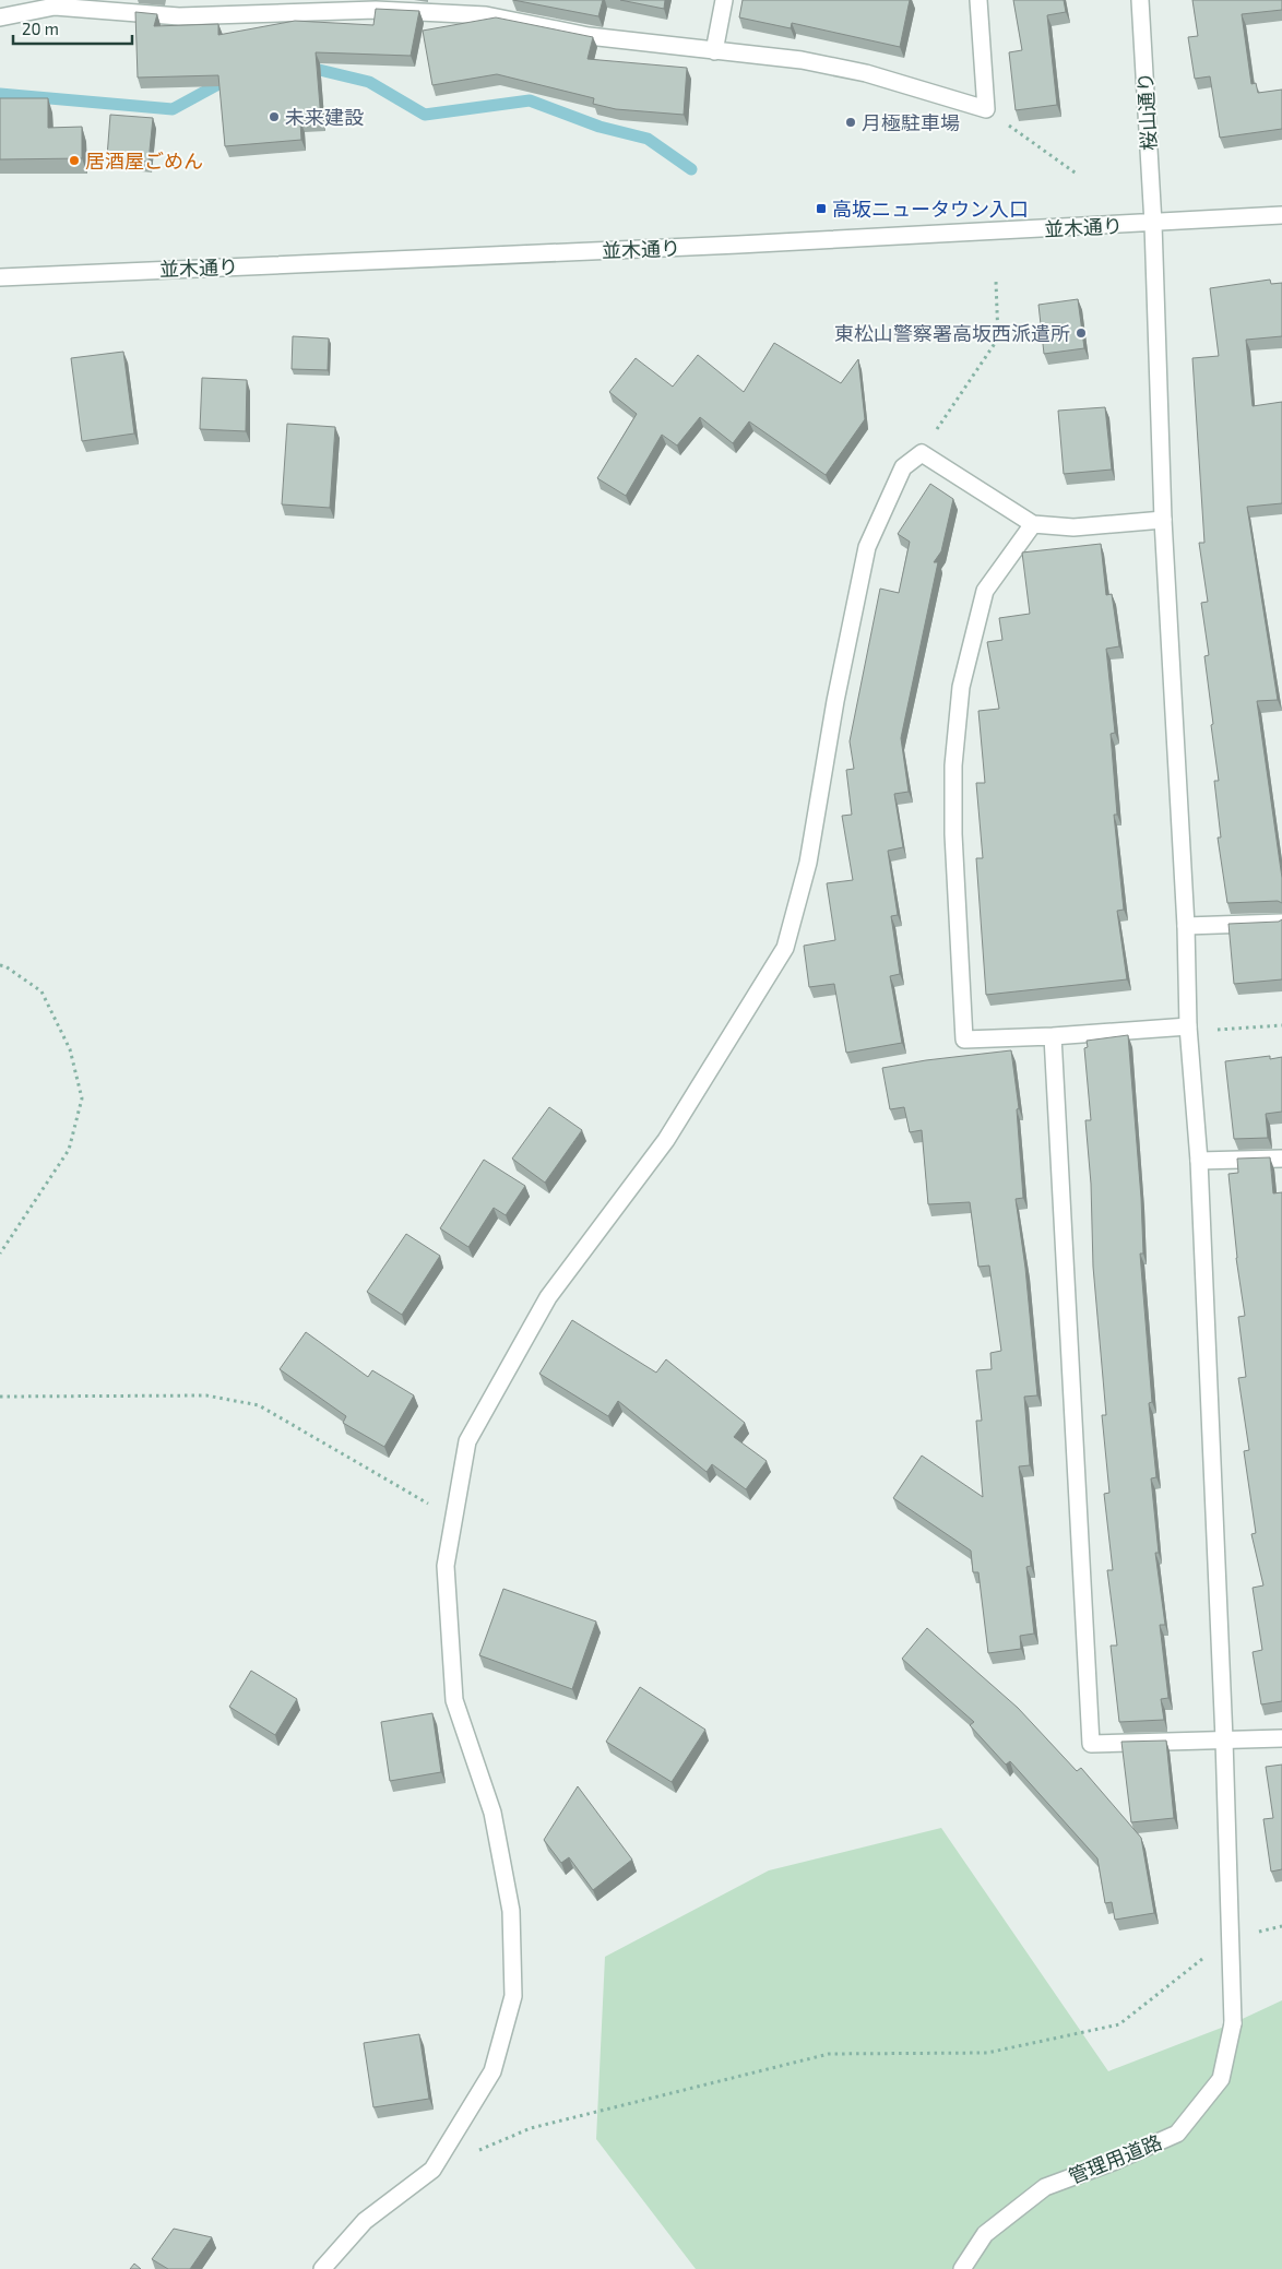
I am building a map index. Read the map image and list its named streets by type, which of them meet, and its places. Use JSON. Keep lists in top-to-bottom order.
{
  "streets": {
    "street": ["桜山通り", "並木通り", "管理用道路"]
  },
  "crossings": [
    ["桜山通り", "並木通り"],
    ["桜山通り", "管理用道路"]
  ],
  "places": {
    "other": [
      "未来建設",
      "月極駐車場",
      "居酒屋ごめん",
      "東松山警察署高坂西派遣所"
    ],
    "transit": ["高坂ニュータウン入口"]
  },
  "scale_bar": "20 m"
}
